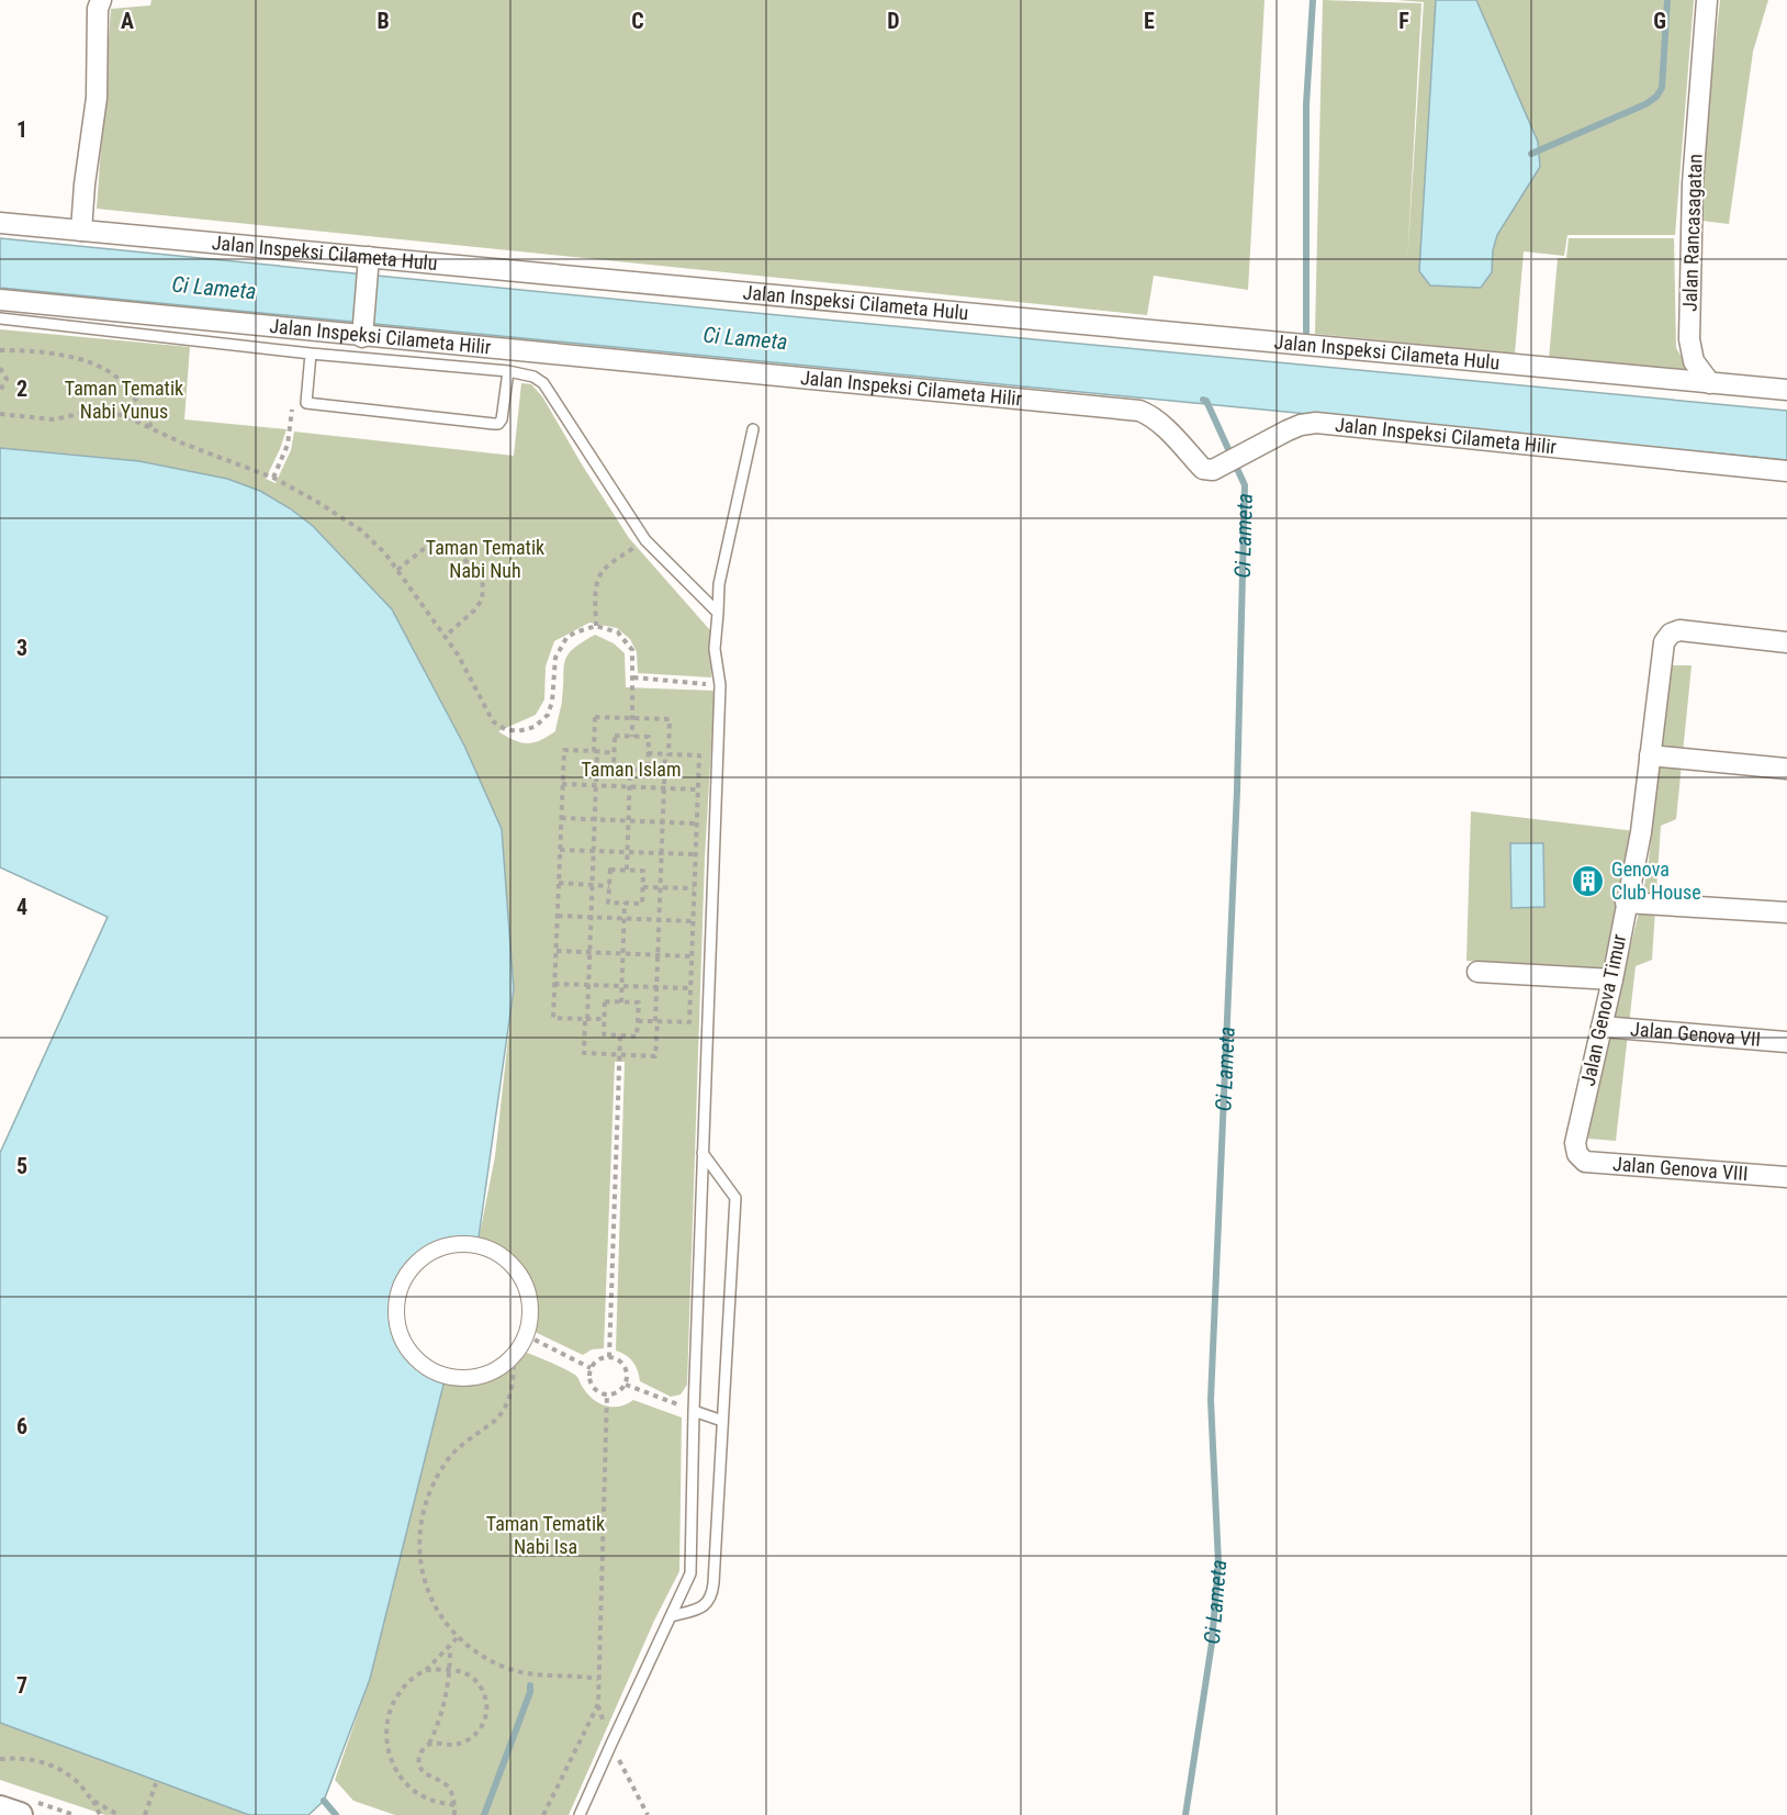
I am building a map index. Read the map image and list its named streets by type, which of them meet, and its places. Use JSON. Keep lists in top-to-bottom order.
{
  "streets": {
    "street": [
      "Jalan Rancasagatan",
      "Jalan Inspeksi Cilameta Hulu",
      "Jalan Inspeksi Cilameta Hilir",
      "Jalan Genova Timur",
      "Jalan Genova VII",
      "Jalan Genova VIII"
    ]
  },
  "crossings": [
    ["Jalan Rancasagatan", "Jalan Inspeksi Cilameta Hulu"],
    ["Jalan Genova Timur", "Jalan Genova VII"],
    ["Jalan Genova Timur", "Jalan Genova VIII"]
  ],
  "water": ["Ci Lameta"],
  "parks": [
    "Taman Tematik Nabi Yunus",
    "Taman Tematik Nabi Nuh",
    "Taman Islam",
    "Taman Tematik Nabi Isa"
  ],
  "places": {
    "building": ["Genova Club House"]
  },
  "grid": {
    "columns": [
      "A",
      "B",
      "C",
      "D",
      "E",
      "F",
      "G"
    ],
    "rows": [
      "1",
      "2",
      "3",
      "4",
      "5",
      "6",
      "7"
    ]
  }
}
